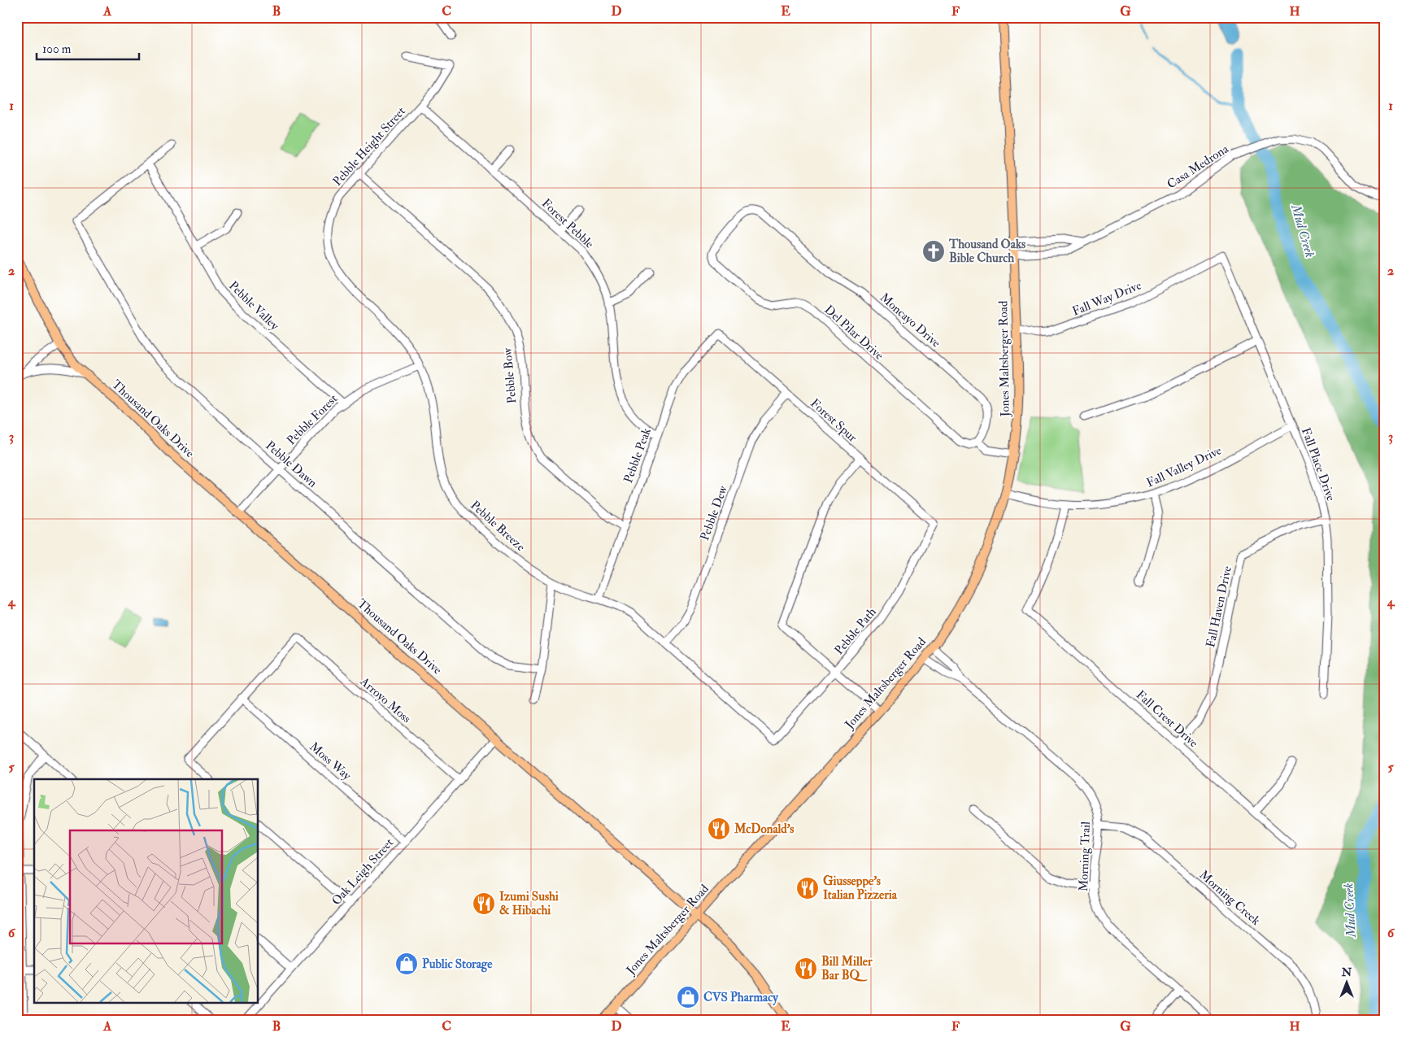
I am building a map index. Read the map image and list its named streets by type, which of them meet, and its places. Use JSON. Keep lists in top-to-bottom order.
{
  "streets": {
    "main road": ["Jones Maltsberger Road", "Thousand Oaks Drive"],
    "street": [
      "Pebble Height Street",
      "Casa Medrona",
      "Forest Pebble",
      "Fall Way Drive",
      "Pebble Valley",
      "Moncayo Drive",
      "Del Pilar Drive",
      "Pebble Bow",
      "Pebble Forest",
      "Forest Spur",
      "Pebble Peak",
      "Pebble Dawn",
      "Fall Place Drive",
      "Fall Valley Drive",
      "Pebble Dew",
      "Pebble Breeze",
      "Fall Haven Drive",
      "Pebble Path",
      "Arroyo Moss",
      "Fall Crest Drive",
      "Moss Way",
      "Morning Trail",
      "Oak Leigh Street",
      "Morning Creek"
    ]
  },
  "crossings": [
    ["Pebble Height Street", "Forest Pebble"],
    ["Pebble Height Street", "Pebble Bow"],
    ["Pebble Height Street", "Pebble Breeze"],
    ["Casa Medrona", "Jones Maltsberger Road"],
    ["Forest Pebble", "Pebble Peak"],
    ["Fall Way Drive", "Jones Maltsberger Road"],
    ["Fall Way Drive", "Fall Place Drive"],
    ["Pebble Valley", "Pebble Forest"],
    ["Pebble Valley", "Pebble Dawn"],
    ["Moncayo Drive", "Del Pilar Drive"],
    ["Jones Maltsberger Road", "Thousand Oaks Drive"],
    ["Jones Maltsberger Road", "Fall Valley Drive"],
    ["Jones Maltsberger Road", "Morning Trail"],
    ["Pebble Bow", "Pebble Peak"],
    ["Thousand Oaks Drive", "Pebble Forest"],
    ["Thousand Oaks Drive", "Oak Leigh Street"],
    ["Pebble Forest", "Pebble Dawn"],
    ["Pebble Forest", "Pebble Breeze"],
    ["Forest Spur", "Pebble Peak"],
    ["Forest Spur", "Pebble Dew"],
    ["Forest Spur", "Pebble Path"],
    ["Pebble Peak", "Pebble Breeze"],
    ["Fall Place Drive", "Fall Valley Drive"],
    ["Fall Place Drive", "Fall Haven Drive"],
    ["Fall Valley Drive", "Fall Crest Drive"],
    ["Pebble Dew", "Pebble Breeze"],
    ["Pebble Breeze", "Pebble Path"],
    ["Fall Haven Drive", "Fall Crest Drive"],
    ["Arroyo Moss", "Moss Way"],
    ["Arroyo Moss", "Oak Leigh Street"],
    ["Moss Way", "Oak Leigh Street"],
    ["Morning Trail", "Morning Creek"]
  ],
  "water": ["Mud Creek"],
  "places": {
    "church": ["Thousand Oaks Bible Church"],
    "restaurant": [
      "McDonald's",
      "Giusseppe's Italian Pizzeria",
      "Izumi Sushi & Hibachi",
      "Bill Miller Bar BQ"
    ],
    "shop": ["Public Storage", "CVS Pharmacy"]
  },
  "scale_bar": "100 m",
  "north": "top",
  "grid": {
    "columns": [
      "A",
      "B",
      "C",
      "D",
      "E",
      "F",
      "G",
      "H"
    ],
    "rows": [
      "1",
      "2",
      "3",
      "4",
      "5",
      "6"
    ]
  }
}
